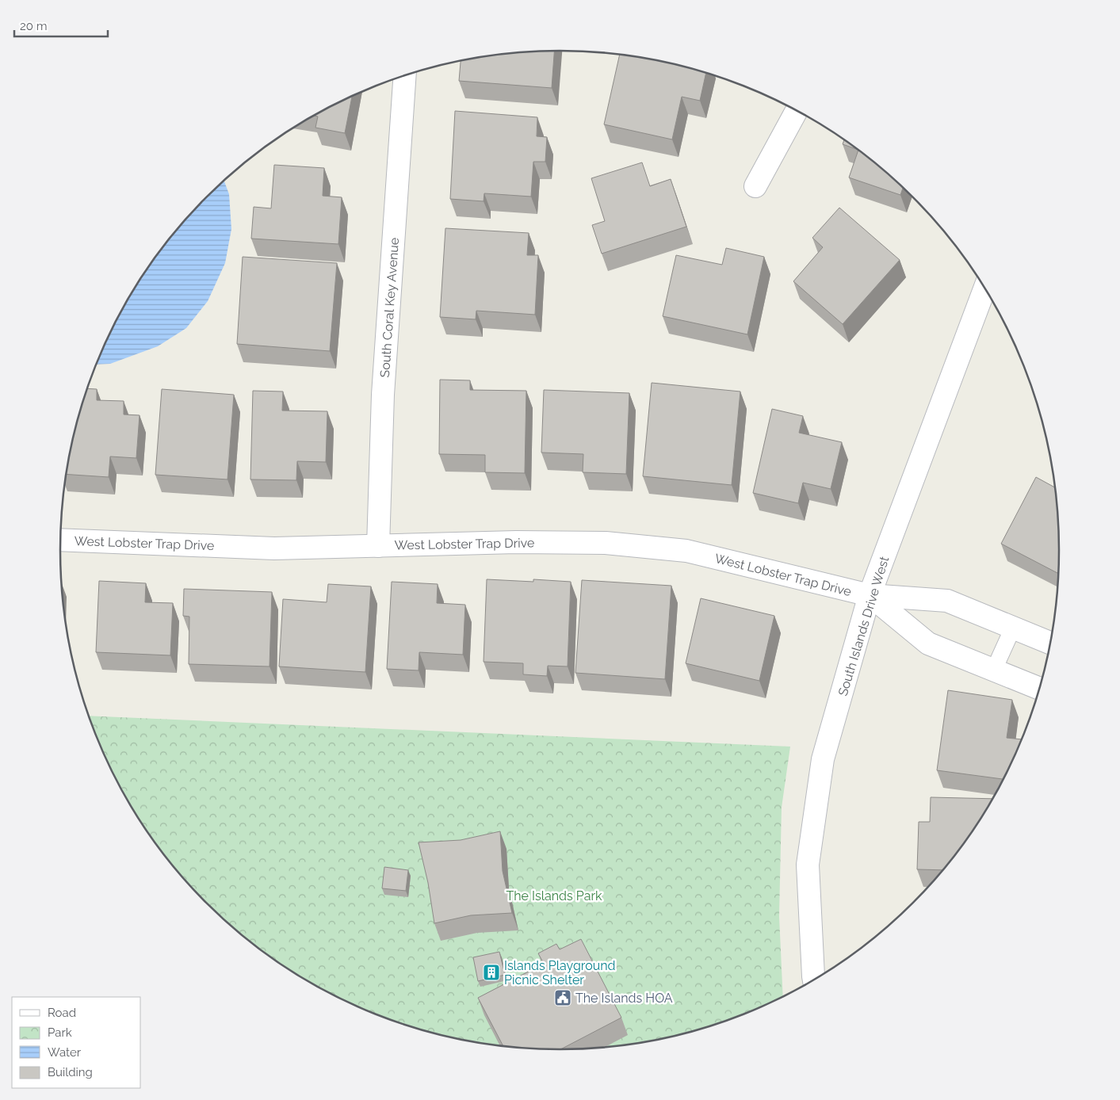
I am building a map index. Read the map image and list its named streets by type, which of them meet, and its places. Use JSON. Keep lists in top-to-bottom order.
{
  "streets": {
    "street": ["South Coral Key Avenue", "West Lobster Trap Drive", "South Islands Drive West"]
  },
  "crossings": [
    ["South Coral Key Avenue", "West Lobster Trap Drive"],
    ["West Lobster Trap Drive", "South Islands Drive West"]
  ],
  "parks": ["The Islands Park"],
  "places": {
    "building": ["Islands Playground Picnic Shelter"],
    "public building": ["The Islands HOA"]
  },
  "legend": [
    "Road",
    "Park",
    "Water",
    "Building"
  ],
  "scale_bar": "20 m"
}
